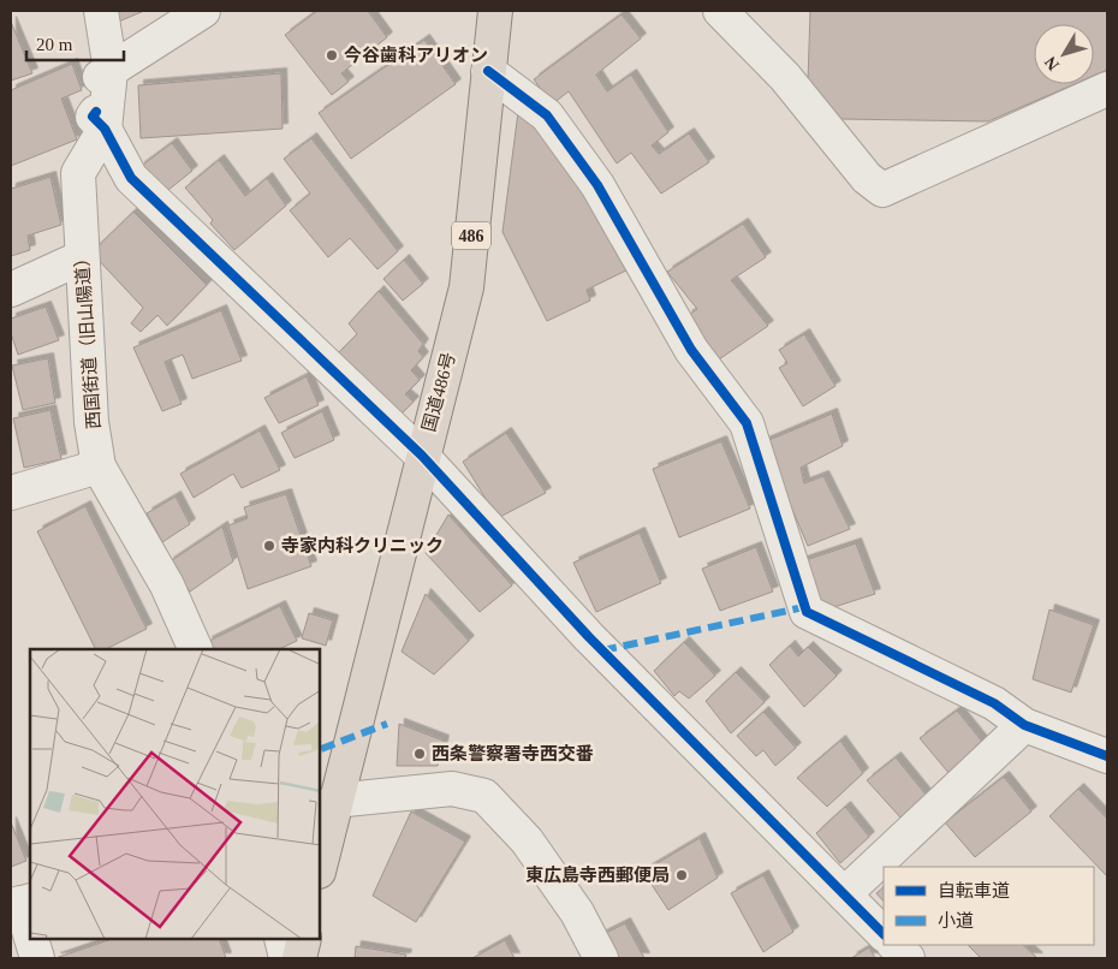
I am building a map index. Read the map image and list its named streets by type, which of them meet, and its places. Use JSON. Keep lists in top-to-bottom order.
{
  "streets": {
    "highway": ["486", "国道486号"],
    "street": ["西国街道（旧山陽道）"]
  },
  "places": [
    "今谷歯科アリオン",
    "寺家内科クリニック",
    "西条警察署寺西交番",
    "東広島寺西郵便局"
  ],
  "legend": ["自転車道", "小道"],
  "scale_bar": "20 m",
  "north": "bottom left"
}
